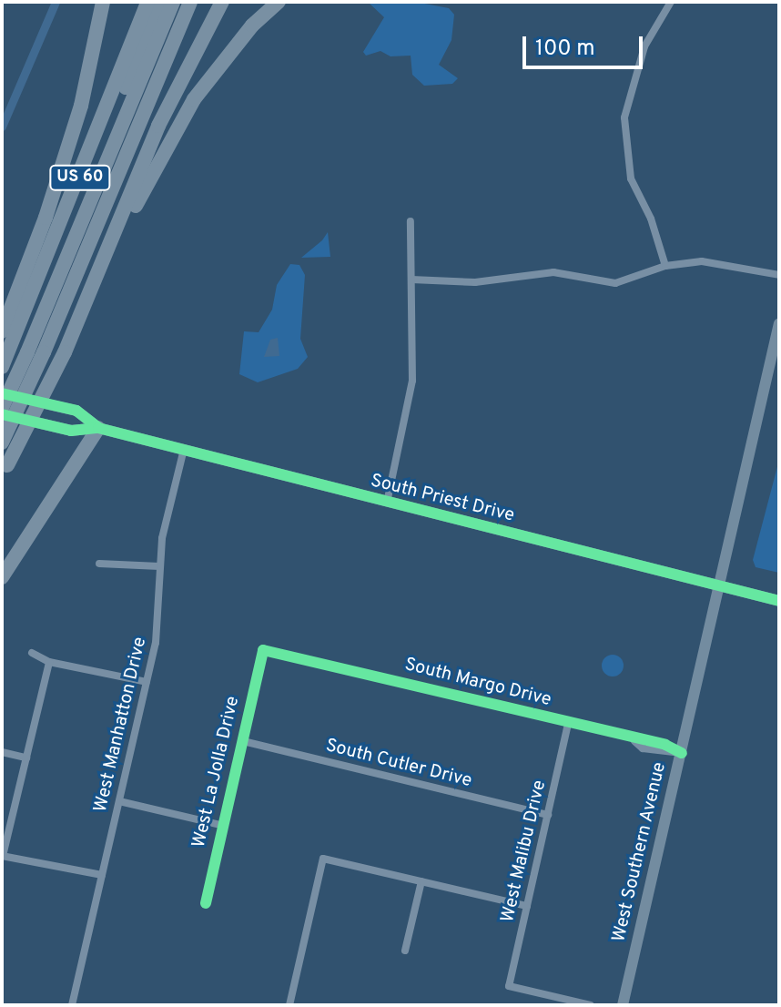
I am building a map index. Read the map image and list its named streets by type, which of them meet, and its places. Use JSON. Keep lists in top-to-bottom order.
{
  "streets": {
    "highway": ["US 60"],
    "main road": ["South Priest Drive", "West Southern Avenue"],
    "street": [
      "South Margo Drive",
      "West Manhatton Drive",
      "South Cutler Drive",
      "West La Jolla Drive",
      "West Malibu Drive"
    ]
  },
  "crossings": [
    ["South Priest Drive", "West Manhatton Drive"],
    ["South Priest Drive", "West Southern Avenue"],
    ["South Margo Drive", "West La Jolla Drive"],
    ["South Margo Drive", "West Malibu Drive"],
    ["South Margo Drive", "West Southern Avenue"],
    ["South Cutler Drive", "West La Jolla Drive"],
    ["South Cutler Drive", "West Malibu Drive"]
  ],
  "scale_bar": "100 m"
}
